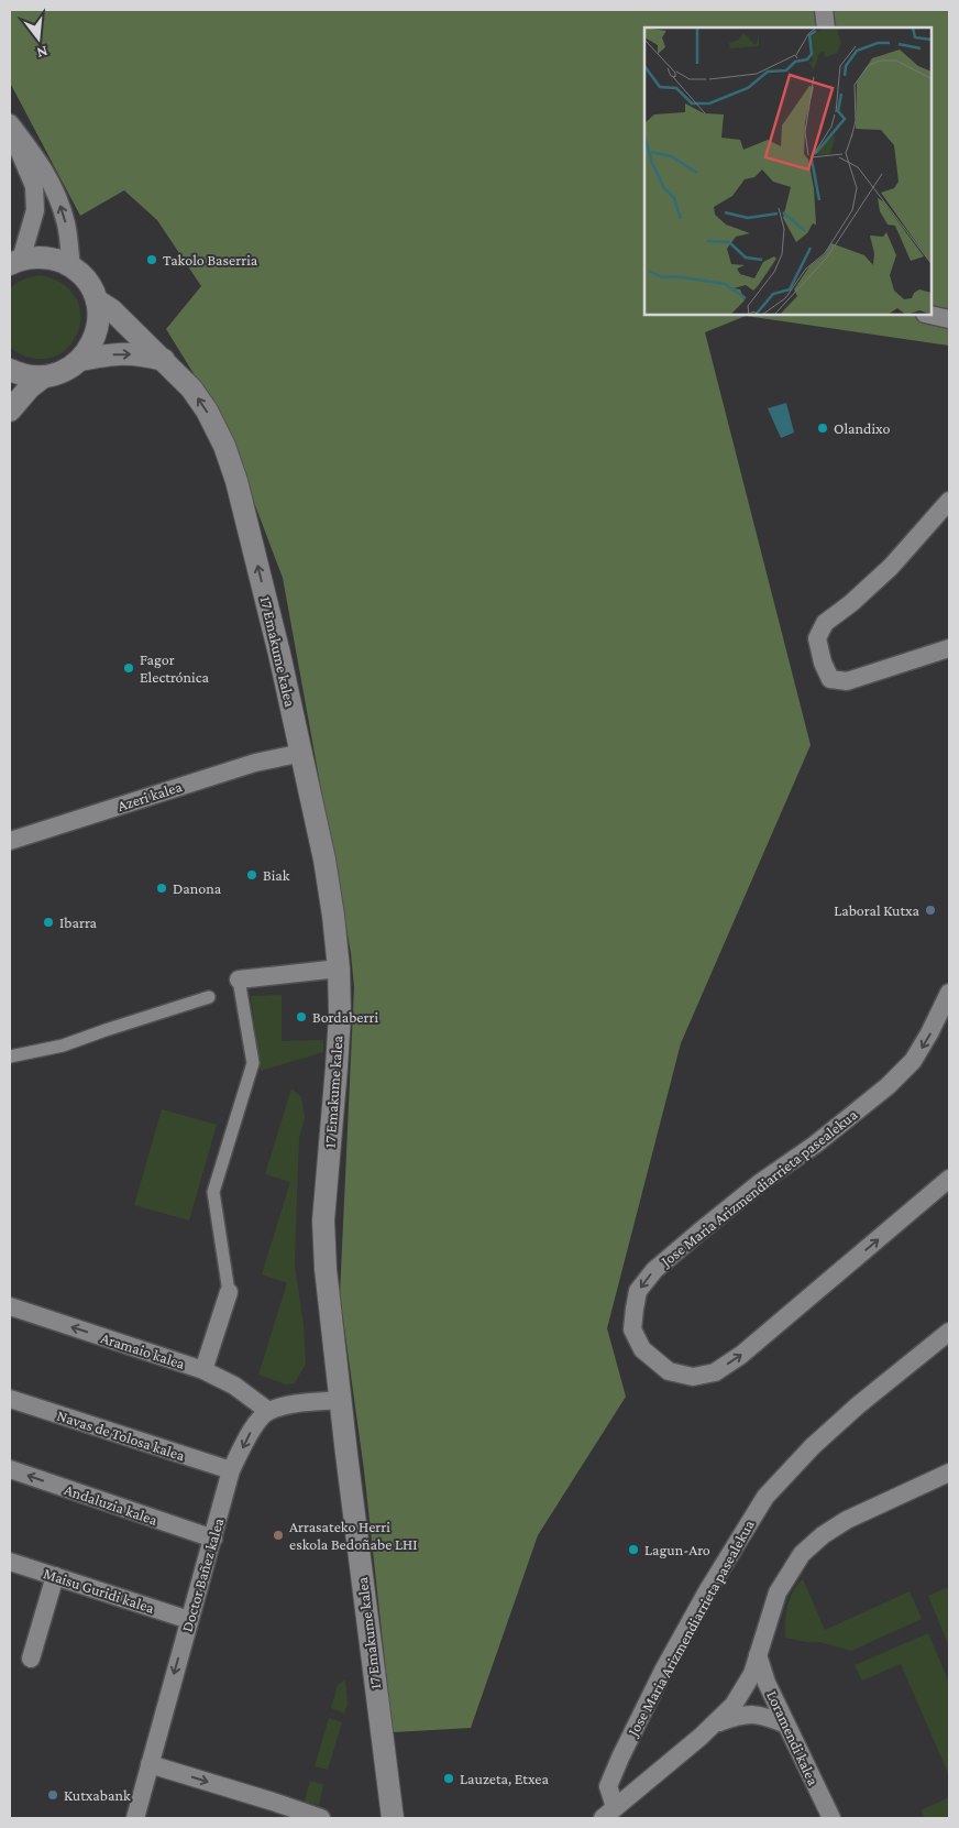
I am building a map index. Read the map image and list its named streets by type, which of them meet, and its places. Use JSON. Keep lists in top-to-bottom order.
{
  "streets": {
    "street": [
      "17 Emakume kalea",
      "Azeri kalea",
      "Jose Maria Arizmendiarrieta pasealekua",
      "Aramaio kalea",
      "Navas de Tolosa kalea",
      "Andaluzia kalea",
      "Doctor Bañez kalea",
      "Maisu Guridi kalea",
      "Loramendi kalea"
    ]
  },
  "crossings": [
    ["17 Emakume kalea", "Azeri kalea"],
    ["Aramaio kalea", "Doctor Bañez kalea"],
    ["Navas de Tolosa kalea", "Doctor Bañez kalea"],
    ["Andaluzia kalea", "Doctor Bañez kalea"],
    ["Doctor Bañez kalea", "Maisu Guridi kalea"]
  ],
  "one_way": ["Aramaio kalea", "Andaluzia kalea"],
  "places": [
    "Takolo Baserria",
    "Olandixo",
    "Fagor Electrónica",
    "Biak",
    "Danona",
    "Laboral Kutxa",
    "Ibarra",
    "Bordaberri",
    "Arrasateko Herri eskola Bedoñabe LHI",
    "Lagun-Aro",
    "Lauzeta, Etxea",
    "Kutxabank"
  ],
  "north": "bottom"
}
